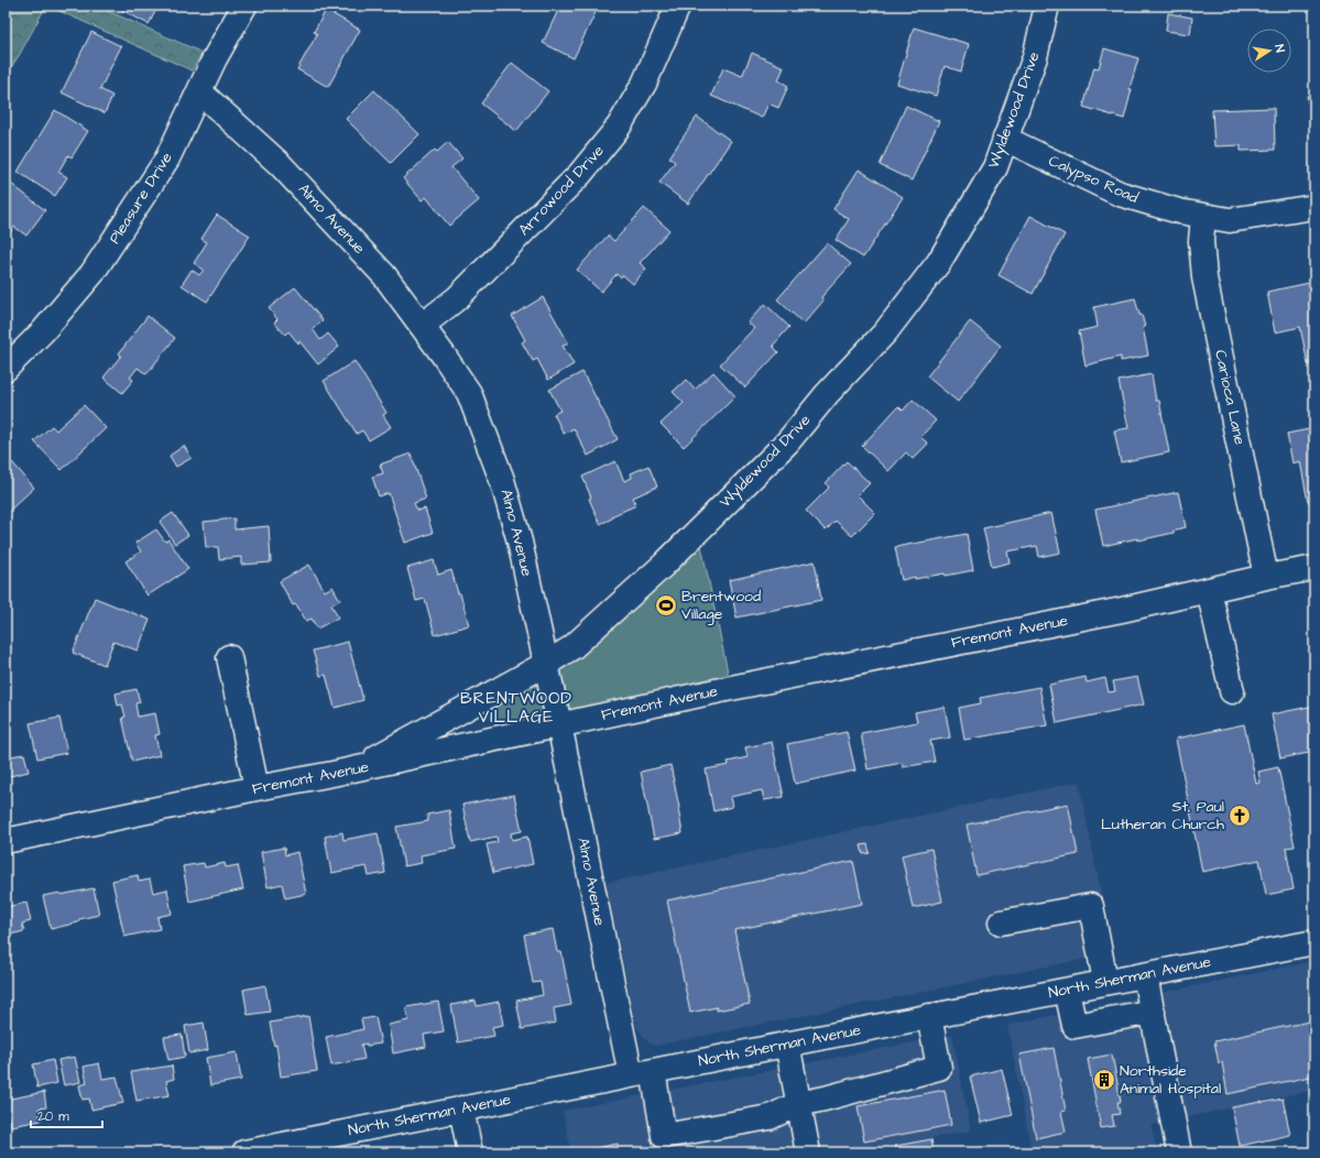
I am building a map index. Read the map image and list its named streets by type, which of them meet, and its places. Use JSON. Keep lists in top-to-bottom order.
{
  "streets": {
    "street": [
      "Wyldewood Drive",
      "Calypso Road",
      "Arrowood Drive",
      "Pleasure Drive",
      "Almo Avenue",
      "Carioca Lane",
      "Fremont Avenue",
      "North Sherman Avenue"
    ]
  },
  "crossings": [
    ["Wyldewood Drive", "Calypso Road"],
    ["Wyldewood Drive", "Almo Avenue"],
    ["Wyldewood Drive", "Fremont Avenue"],
    ["Calypso Road", "Carioca Lane"],
    ["Arrowood Drive", "Almo Avenue"],
    ["Pleasure Drive", "Almo Avenue"],
    ["Almo Avenue", "Fremont Avenue"],
    ["Almo Avenue", "North Sherman Avenue"],
    ["Carioca Lane", "Fremont Avenue"]
  ],
  "districts": ["BRENTWOOD VILLAGE"],
  "places": {
    "sports": ["Brentwood Village"],
    "church": ["St. Paul Lutheran Church"],
    "building": ["Northside Animal Hospital"]
  },
  "scale_bar": "20 m",
  "north": "right"
}
